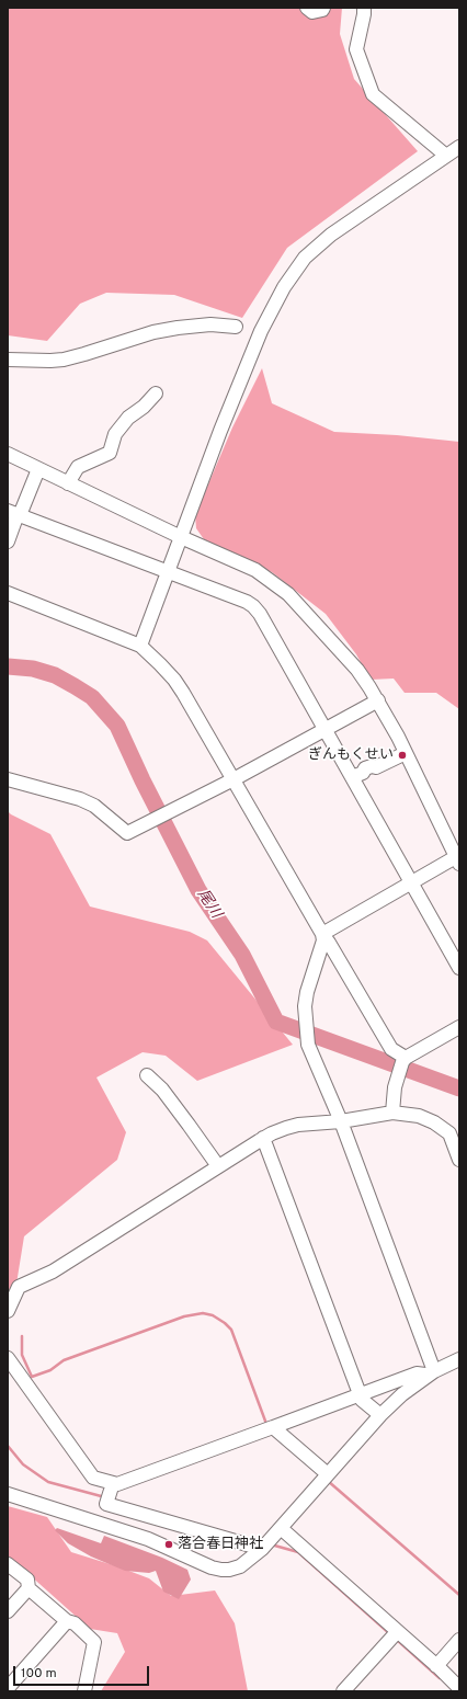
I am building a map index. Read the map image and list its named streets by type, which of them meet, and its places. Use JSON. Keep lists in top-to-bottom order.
{
  "water": ["尾川"],
  "places": ["ぎんもくせい", "落合春日神社"],
  "scale_bar": "100 m"
}
